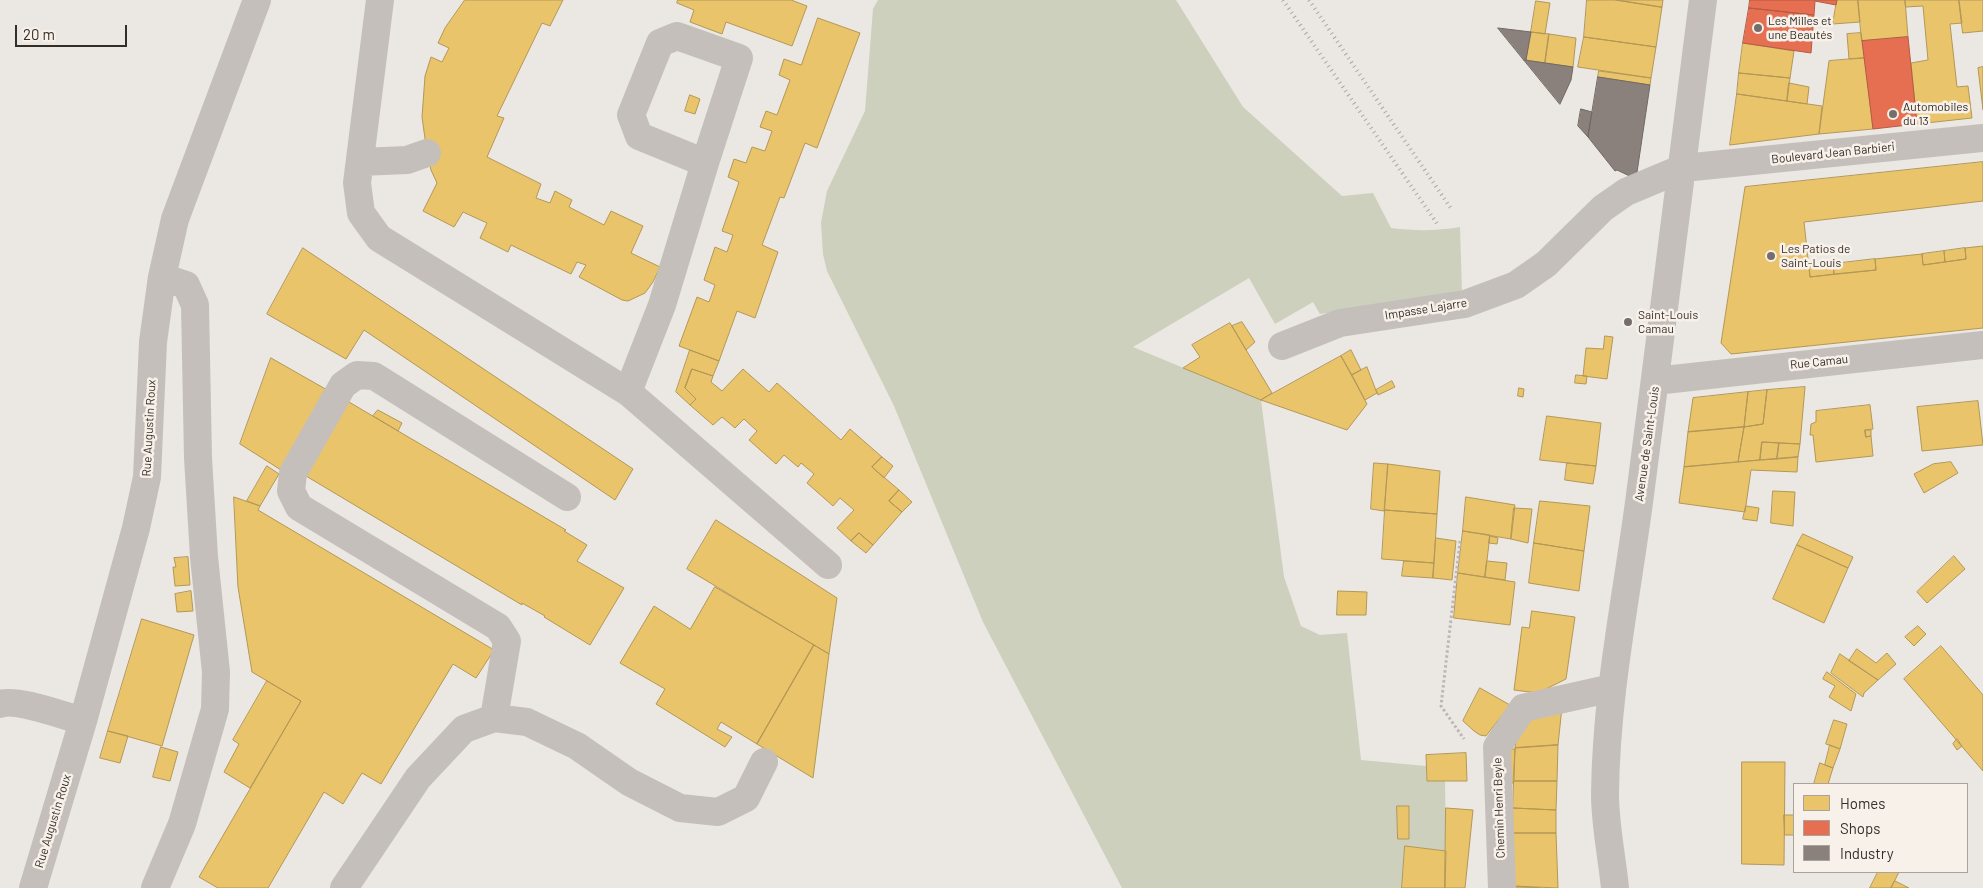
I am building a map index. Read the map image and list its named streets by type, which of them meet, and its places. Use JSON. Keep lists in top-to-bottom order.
{
  "streets": {
    "street": [
      "Boulevard Jean Barbieri",
      "Impasse Lajarre",
      "Rue Camau",
      "Rue Augustin Roux",
      "Avenue de Saint-Louis",
      "Chemin Henri Beyle"
    ]
  },
  "crossings": [
    ["Boulevard Jean Barbieri", "Impasse Lajarre"],
    ["Boulevard Jean Barbieri", "Avenue de Saint-Louis"],
    ["Impasse Lajarre", "Avenue de Saint-Louis"],
    ["Rue Camau", "Avenue de Saint-Louis"],
    ["Avenue de Saint-Louis", "Chemin Henri Beyle"]
  ],
  "places": [
    "Les Milles et une Beautés",
    "Automobiles du 13",
    "Les Patios de Saint-Louis",
    "Saint-Louis Camau"
  ],
  "legend": ["Homes", "Shops", "Industry"],
  "scale_bar": "20 m"
}
